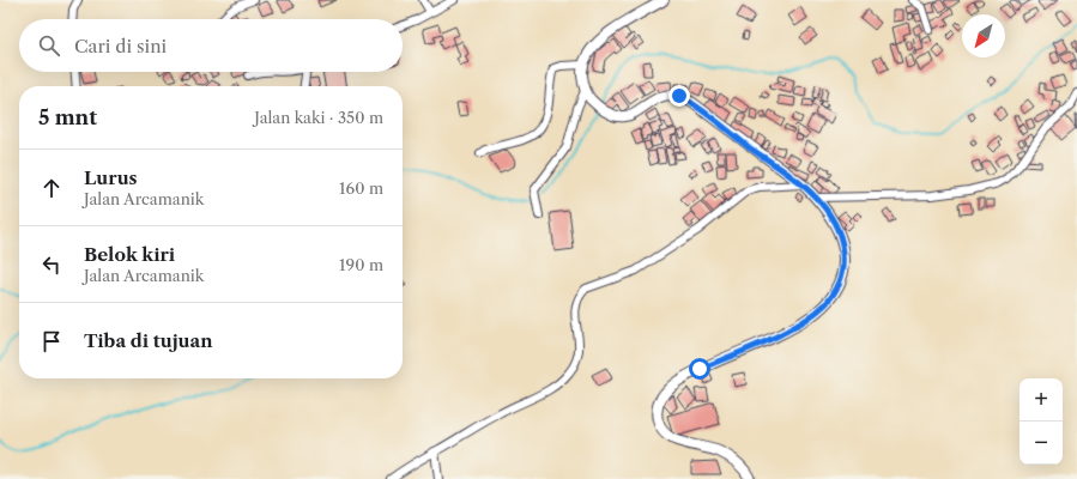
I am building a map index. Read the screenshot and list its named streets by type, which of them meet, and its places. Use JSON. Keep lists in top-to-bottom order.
{
  "north": "bottom left",
  "page": {
    "search": "Cari di sini",
    "heading": ["5 mnt", "Jalan kaki · 350 m"],
    "list": [
      ["Lurus", "Jalan Arcamanik", "160 m"],
      ["Belok kiri", "Jalan Arcamanik", "190 m"],
      "Tiba di tujuan"
    ],
    "map_buttons": ["+", "−"]
  }
}
